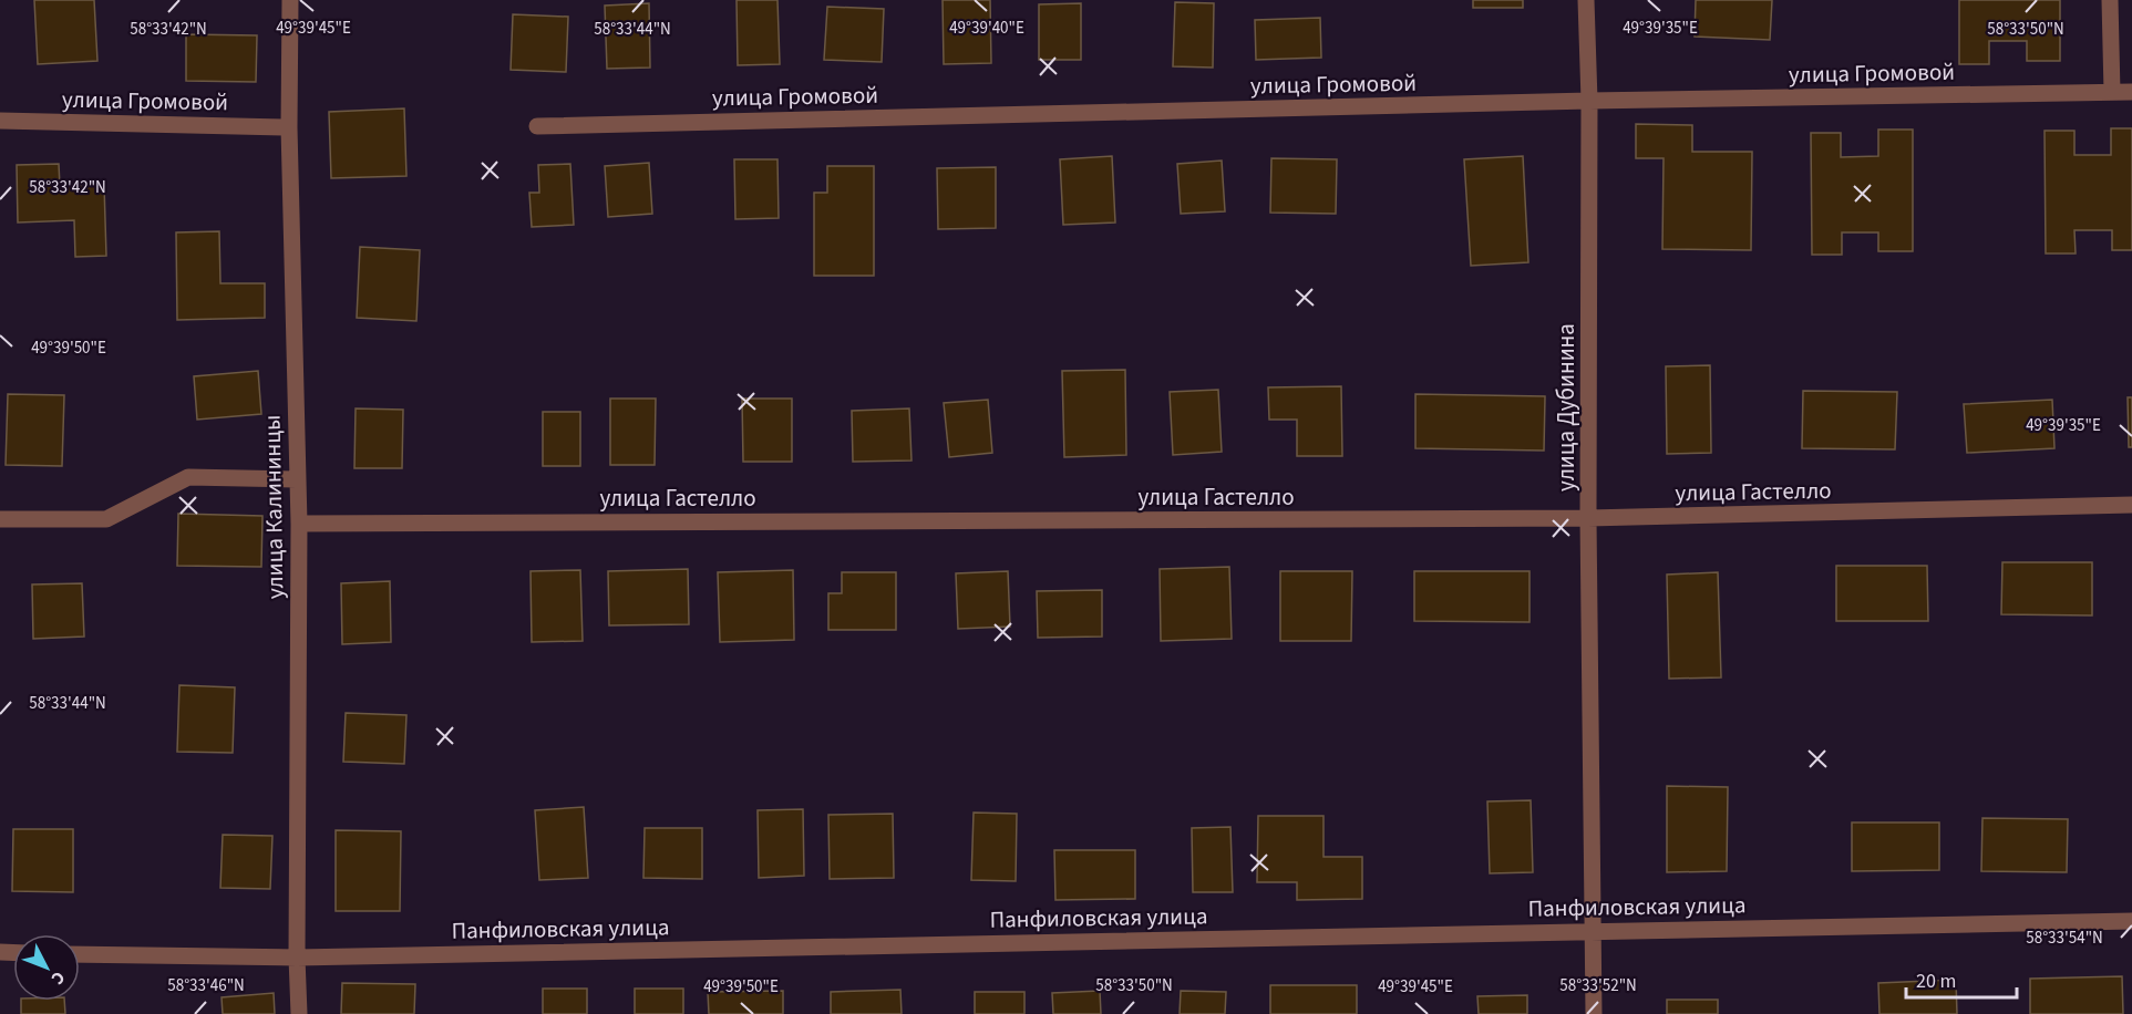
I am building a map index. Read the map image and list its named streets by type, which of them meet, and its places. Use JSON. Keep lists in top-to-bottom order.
{
  "streets": {
    "street": [
      "улица Громовой",
      "улица Дубинина",
      "улица Гастелло",
      "улица Калининцы",
      "Панфиловская улица"
    ]
  },
  "crossings": [
    ["улица Громовой", "улица Дубинина"],
    ["улица Громовой", "улица Калининцы"],
    ["улица Дубинина", "улица Гастелло"],
    ["улица Дубинина", "Панфиловская улица"],
    ["улица Гастелло", "улица Калининцы"],
    ["улица Калининцы", "Панфиловская улица"]
  ],
  "scale_bar": "20 m",
  "north": "bottom right",
  "coordinates": [
    "49°39'45\"E",
    "49°39'40\"E",
    "49°39'35\"E",
    "58°33'42\"N",
    "58°33'44\"N",
    "58°33'50\"N",
    "49°39'50\"E",
    "58°33'54\"N",
    "58°33'46\"N",
    "58°33'52\"N"
  ]
}
